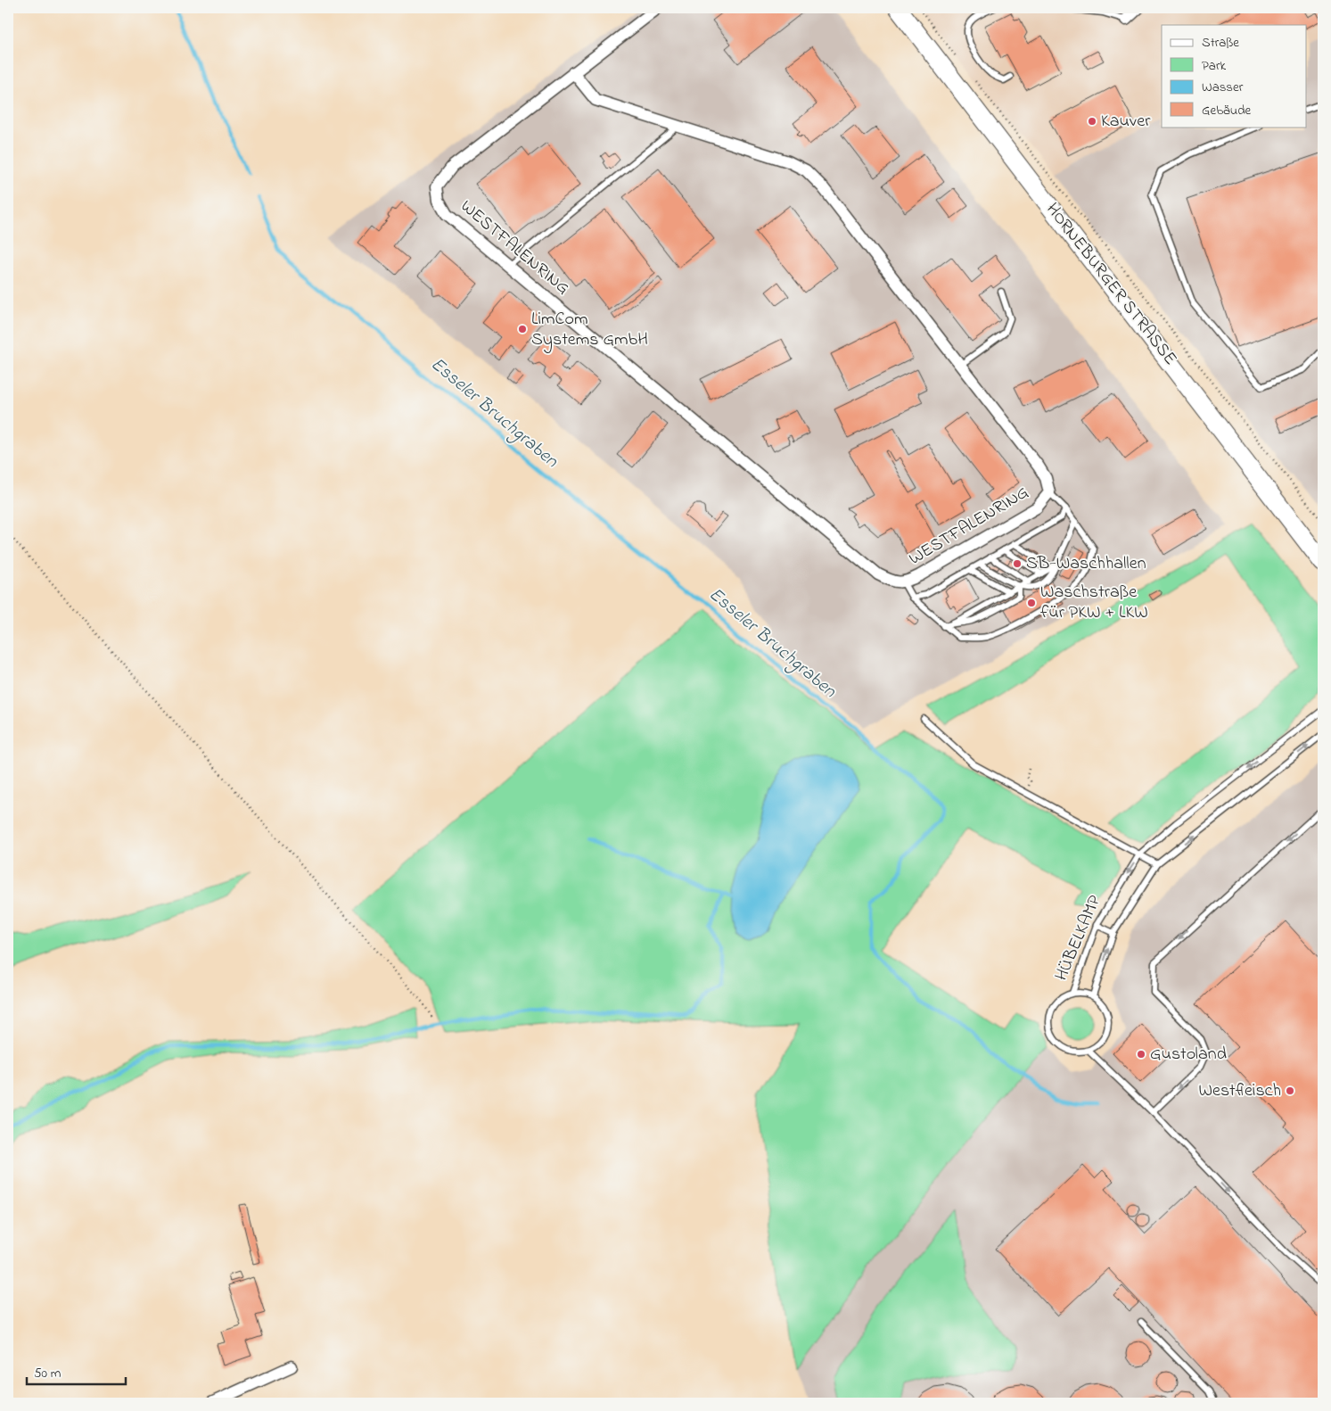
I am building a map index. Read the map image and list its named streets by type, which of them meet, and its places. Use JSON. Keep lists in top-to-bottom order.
{
  "streets": {
    "main road": ["HORNEBURGER STRASSE"],
    "street": ["WESTFALENRING"],
    "lane": ["HÜBELKAMP"]
  },
  "water": ["Esseler Bruchgraben"],
  "places": [
    "Kauver",
    "LimCom Systems GmbH",
    "SB-Waschhallen",
    "Waschstraße für PKW + LKW",
    "Gustoland",
    "Westfleisch"
  ],
  "legend": [
    "Straße",
    "Park",
    "Wasser",
    "Gebäude"
  ],
  "scale_bar": "50 m"
}
